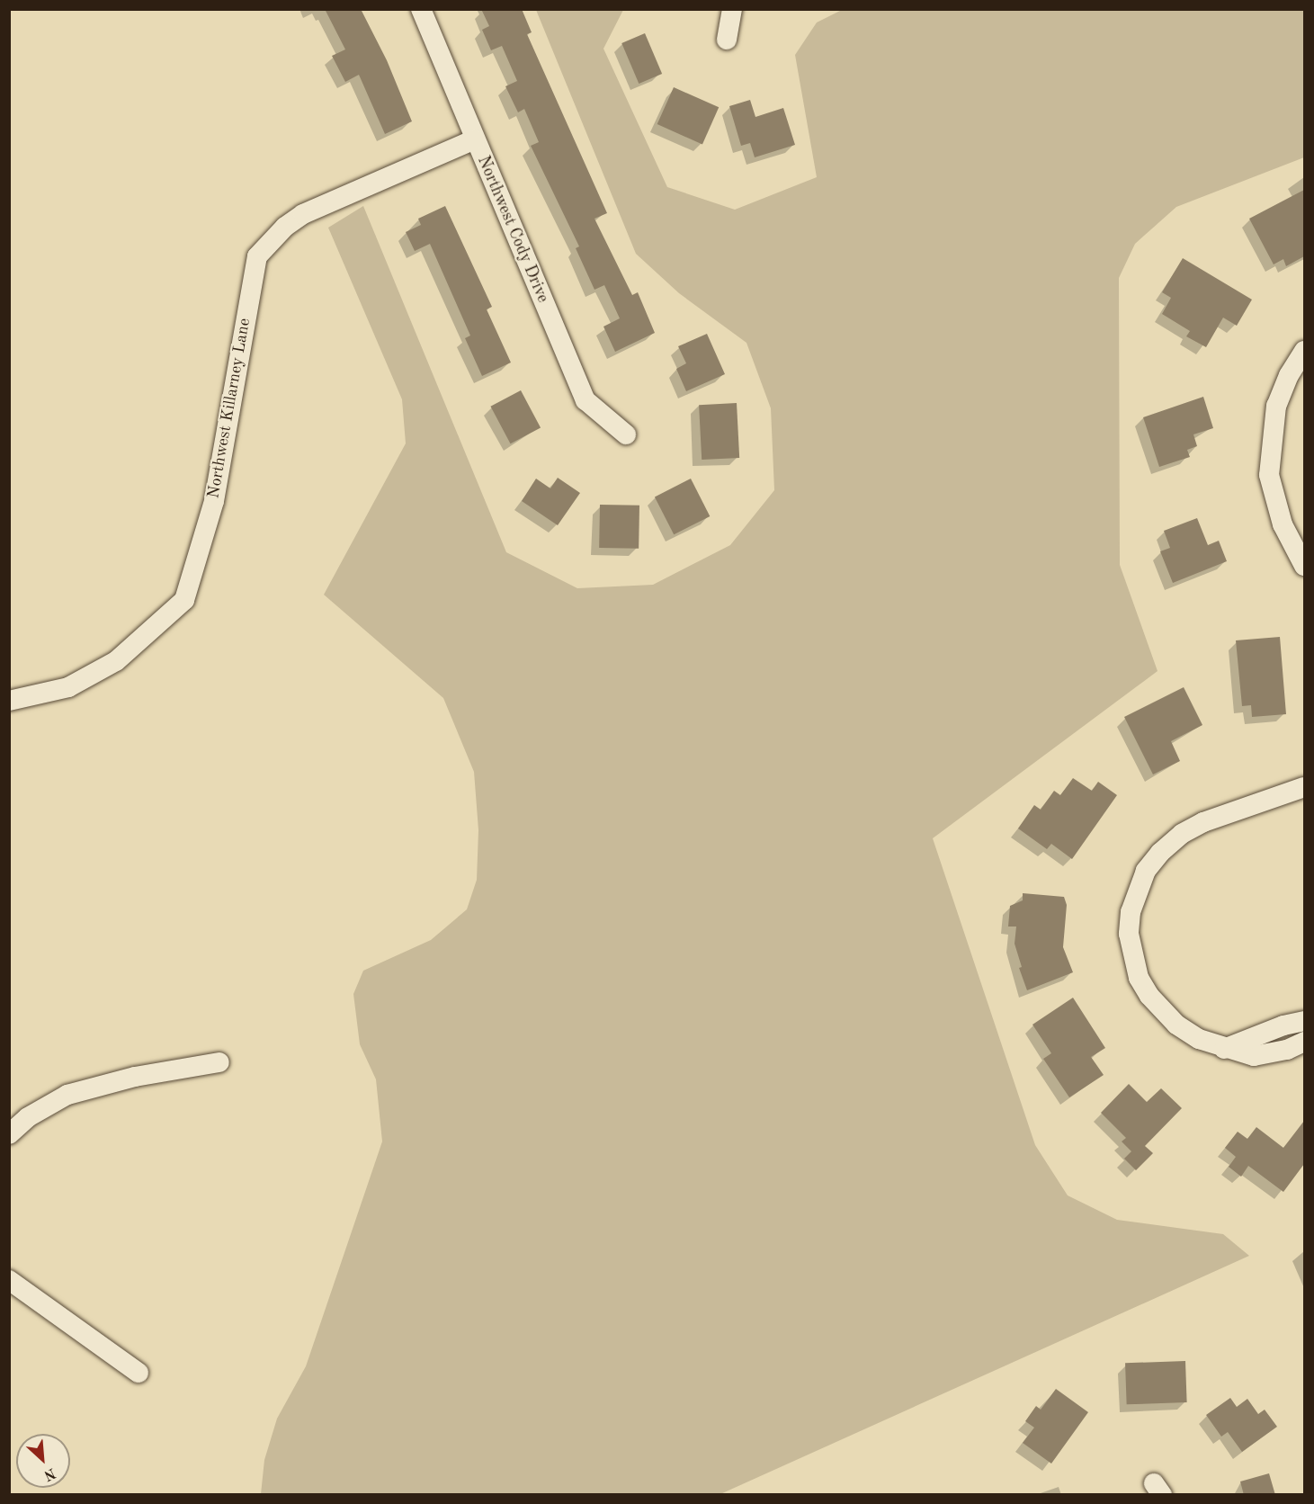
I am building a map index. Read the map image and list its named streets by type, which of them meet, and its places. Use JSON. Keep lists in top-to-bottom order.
{
  "streets": {
    "street": ["Northwest Cody Drive", "Northwest Killarney Lane"]
  },
  "crossings": [
    ["Northwest Cody Drive", "Northwest Killarney Lane"]
  ],
  "north": "bottom right"
}
